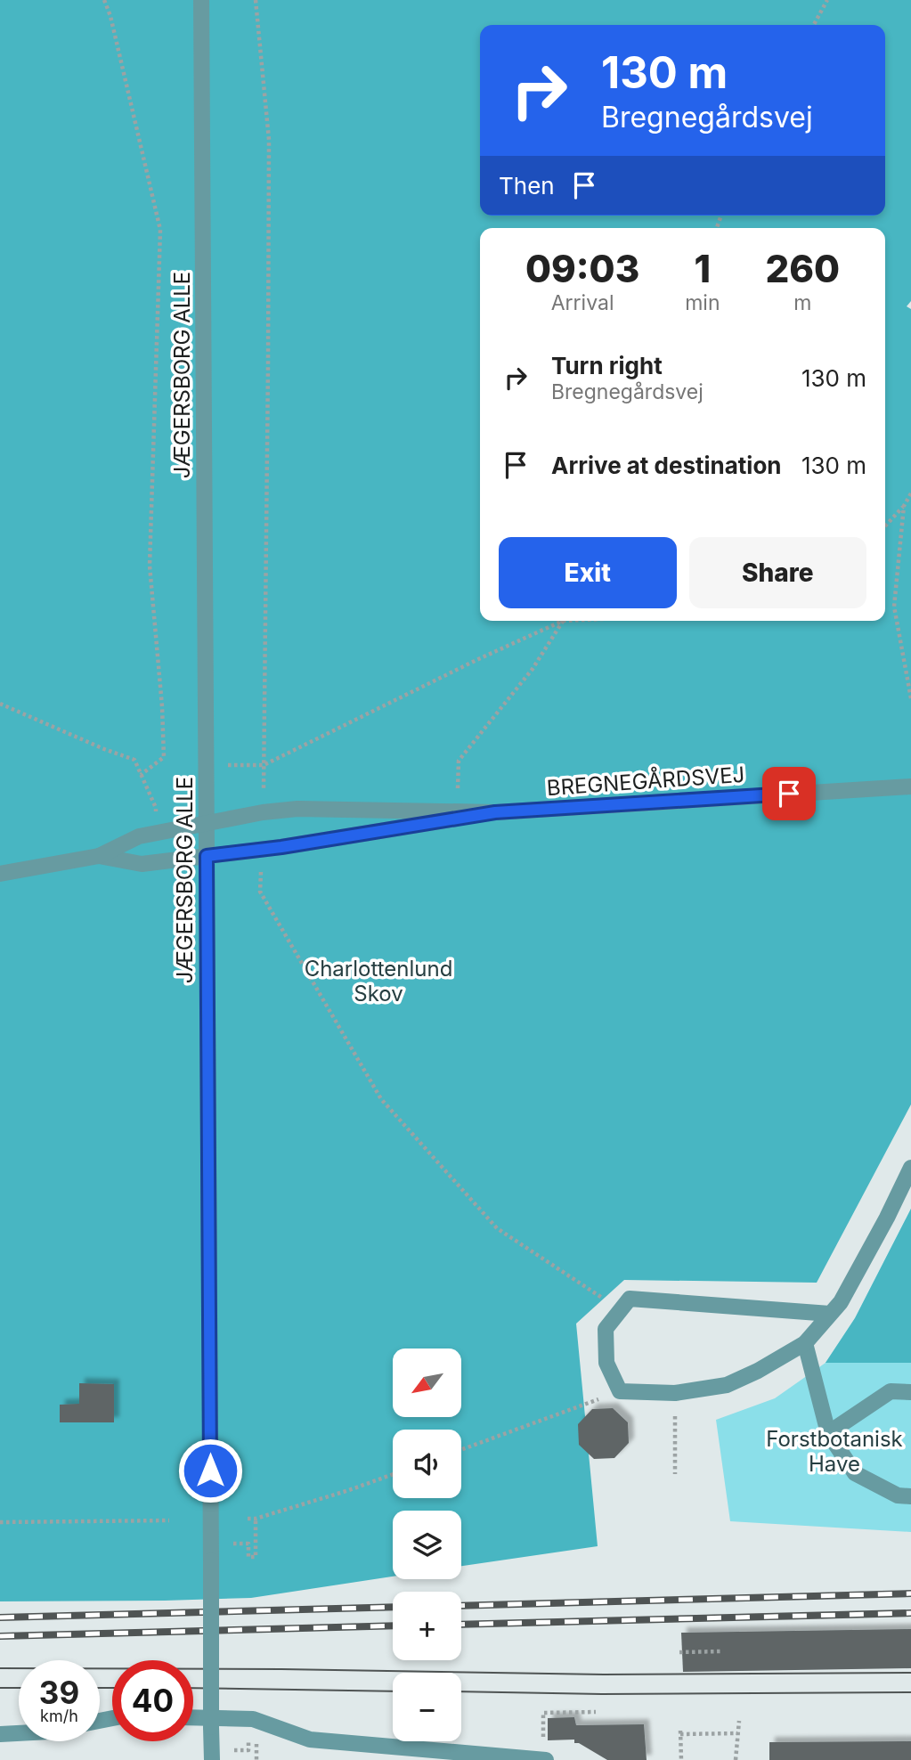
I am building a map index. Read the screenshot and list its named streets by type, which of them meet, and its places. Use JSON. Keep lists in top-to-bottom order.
{
  "streets": {
    "street": ["JÆGERSBORG ALLE", "BREGNEGÅRDSVEJ"]
  },
  "crossings": [
    ["JÆGERSBORG ALLE", "BREGNEGÅRDSVEJ"]
  ],
  "parks": ["Charlottenlund Skov", "Forstbotanisk Have"],
  "north": "bottom left",
  "page": {
    "turn": ["130 m", "Bregnegårdsvej"],
    "then": "Then",
    "eta": [
      "09:03",
      "Arrival",
      "1",
      "min",
      "260",
      "m"
    ],
    "list": [
      {
        "name": "Turn right",
        "note": "Bregnegårdsvej",
        "value": "130 m"
      },
      {
        "name": "Arrive at destination",
        "value": "130 m"
      }
    ],
    "buttons": ["Exit", "Share"],
    "map_buttons": ["+", "−"],
    "speed": "39 km/h",
    "limit": "40"
  }
}
